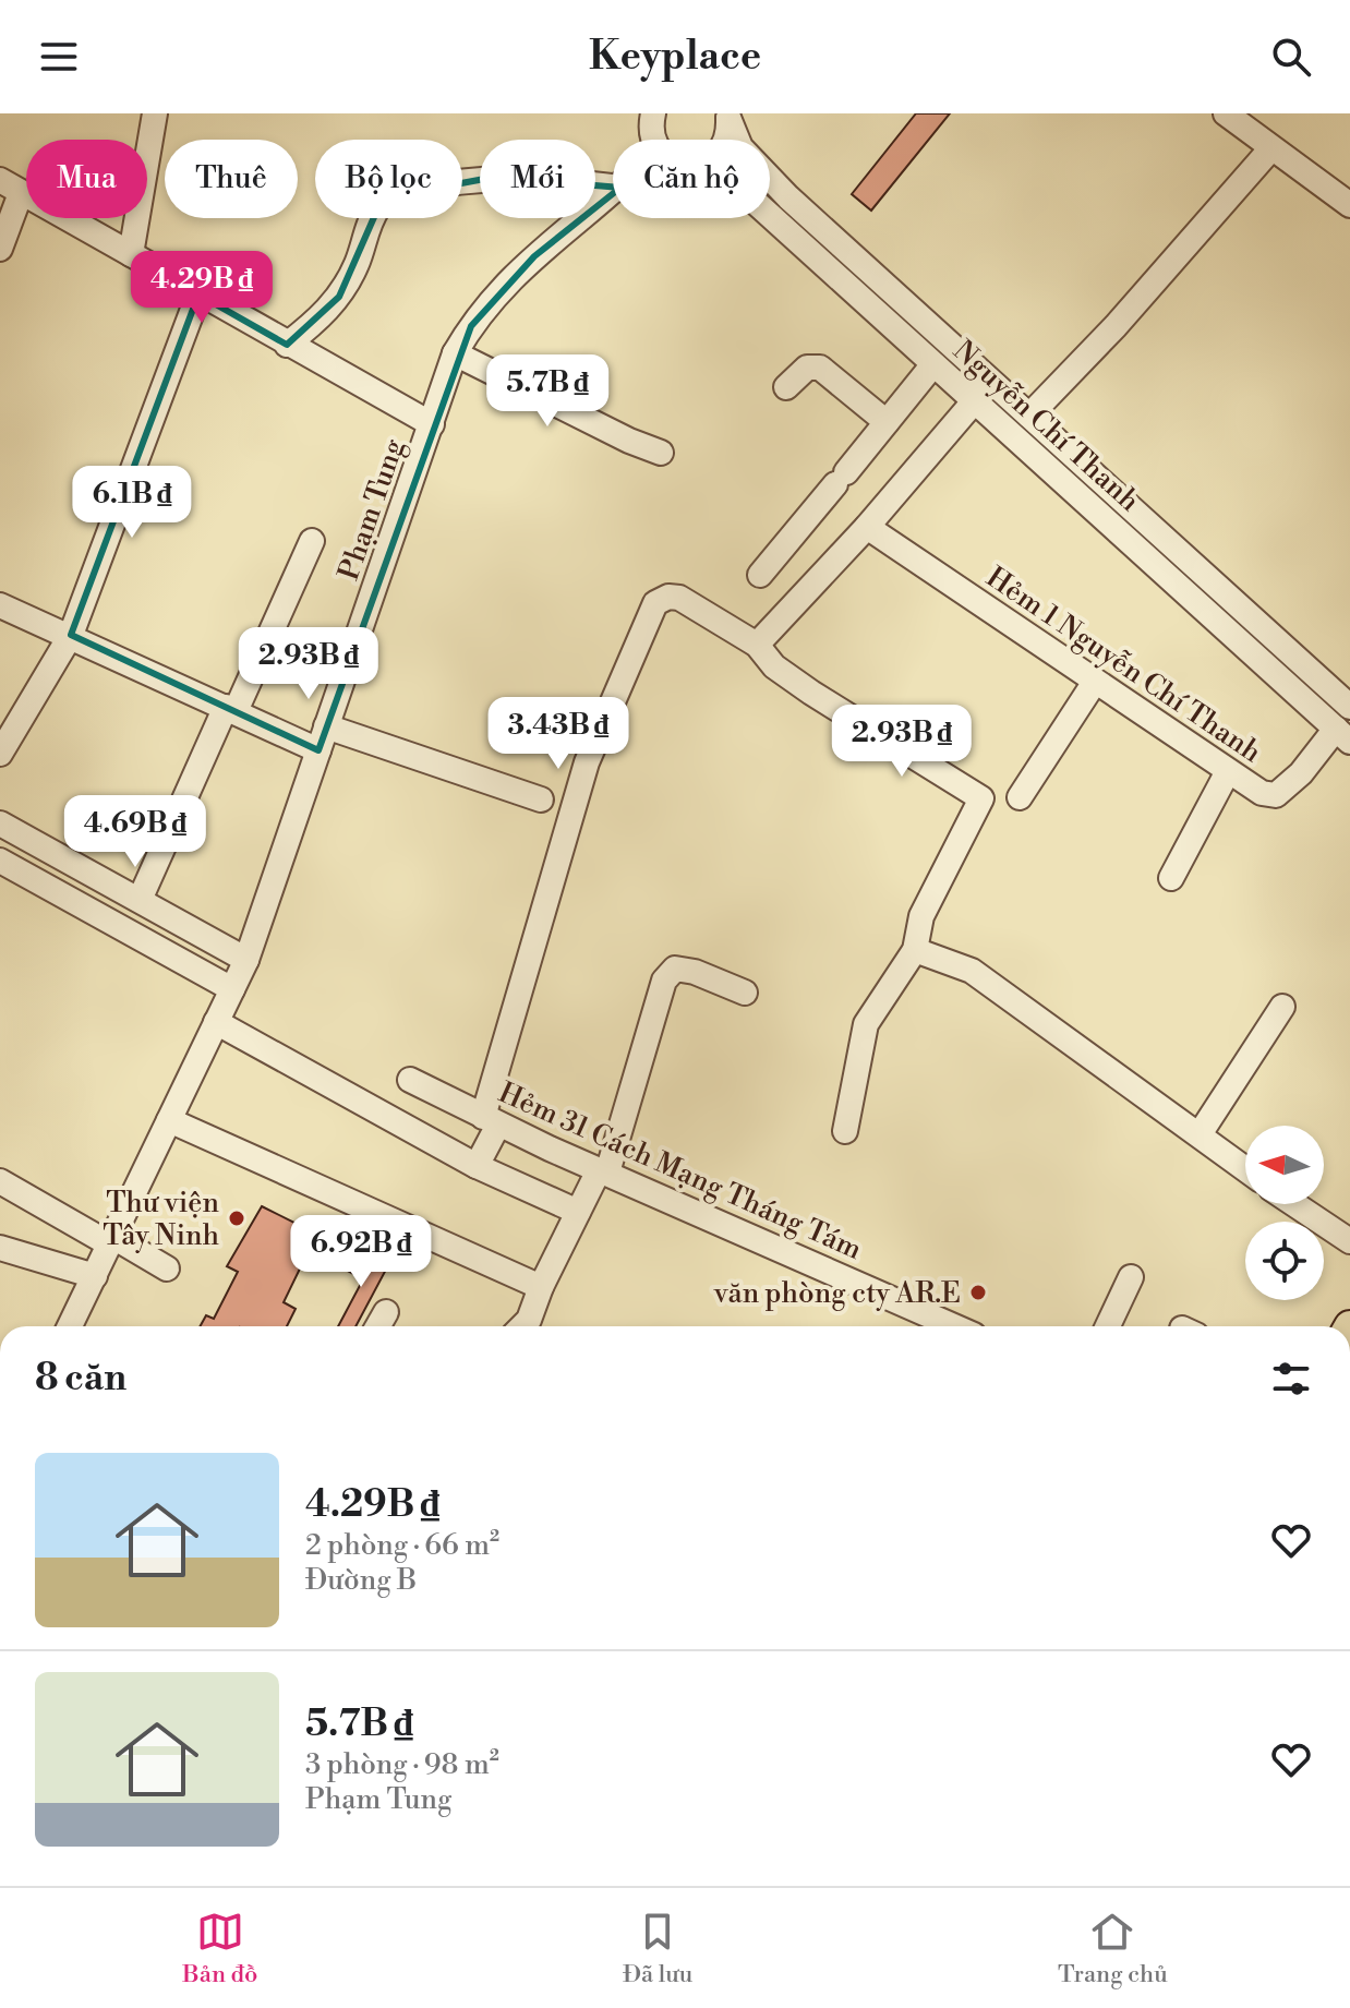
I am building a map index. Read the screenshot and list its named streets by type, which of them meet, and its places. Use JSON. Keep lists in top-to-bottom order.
{
  "streets": {
    "street": [
      "Nguyễn Chí Thanh",
      "Phạm Tung",
      "Hẻm 1 Nguyễn Chí Thanh",
      "Hẻm 31 Cách Mạng Tháng Tám"
    ]
  },
  "crossings": [
    ["Nguyễn Chí Thanh", "Hẻm 1 Nguyễn Chí Thanh"]
  ],
  "places": ["Thư viện Tây Ninh", "văn phòng cty AR.E"],
  "north": "left",
  "page": {
    "header": "Keyplace",
    "chip": [
      "Mua",
      "Thuê",
      "Bộ lọc",
      "Mới",
      "Căn hộ"
    ],
    "price": [
      "4.29B ₫",
      "5.7B ₫",
      "6.1B ₫",
      "2.93B ₫",
      "3.43B ₫",
      "2.93B ₫",
      "4.69B ₫",
      "6.92B ₫"
    ],
    "heading": "8 căn",
    "list": [
      {
        "name": "4.29B ₫",
        "note": "2 phòng · 66 m² · Đường B"
      },
      {
        "name": "5.7B ₫",
        "note": "3 phòng · 98 m² · Phạm Tung"
      }
    ],
    "tabs": ["Bản đồ", "Đã lưu", "Trang chủ"]
  }
}
